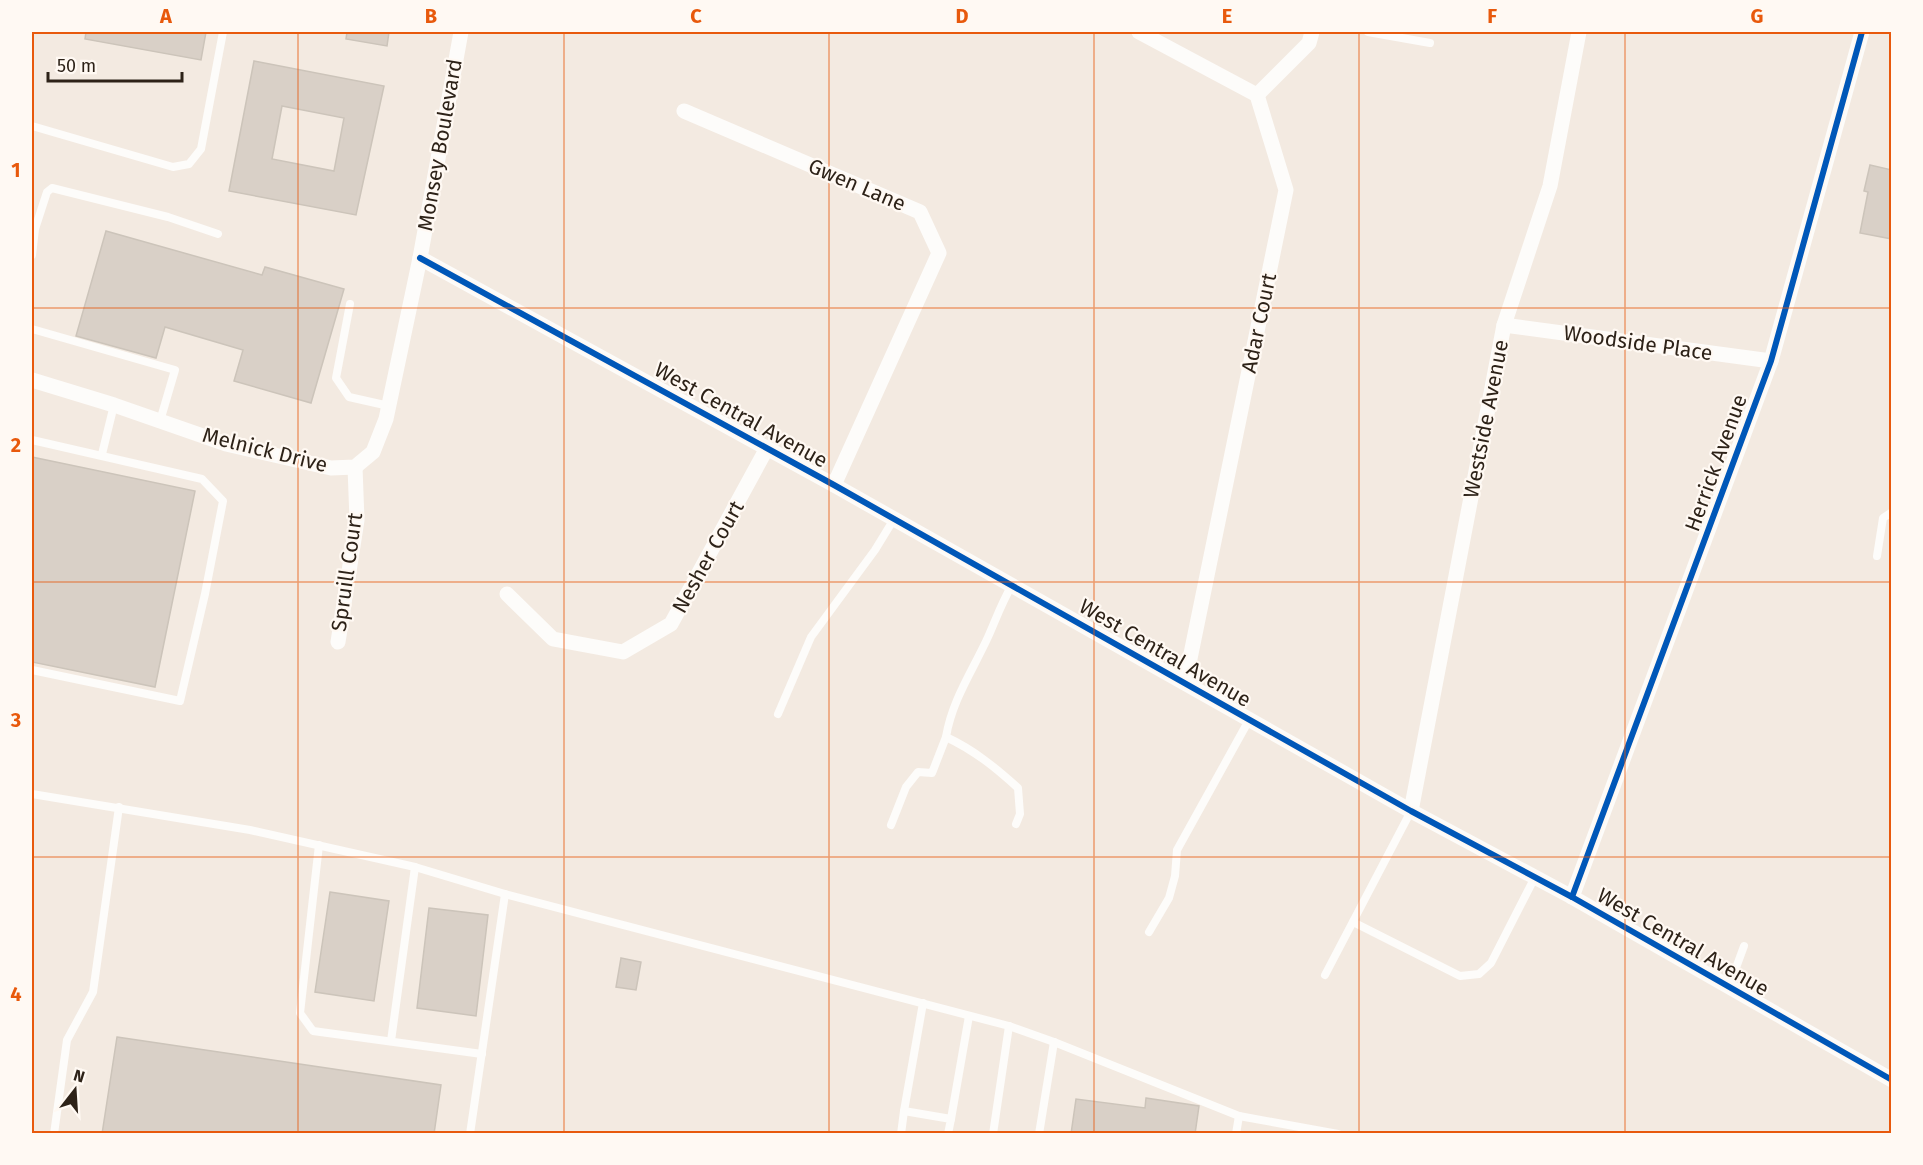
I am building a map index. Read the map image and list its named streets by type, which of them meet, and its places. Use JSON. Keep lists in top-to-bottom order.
{
  "streets": {
    "street": [
      "Monsey Boulevard",
      "Gwen Lane",
      "Adar Court",
      "Woodside Place",
      "West Central Avenue",
      "Westside Avenue",
      "Melnick Drive",
      "Herrick Avenue",
      "Nesher Court",
      "Spruill Court"
    ]
  },
  "crossings": [
    ["Monsey Boulevard", "West Central Avenue"],
    ["Monsey Boulevard", "Melnick Drive"],
    ["Gwen Lane", "West Central Avenue"],
    ["Adar Court", "West Central Avenue"],
    ["Woodside Place", "Westside Avenue"],
    ["Woodside Place", "Herrick Avenue"],
    ["West Central Avenue", "Westside Avenue"],
    ["West Central Avenue", "Melnick Drive"],
    ["West Central Avenue", "Herrick Avenue"],
    ["West Central Avenue", "Nesher Court"],
    ["Melnick Drive", "Spruill Court"]
  ],
  "scale_bar": "50 m",
  "north": "top",
  "grid": {
    "columns": [
      "A",
      "B",
      "C",
      "D",
      "E",
      "F",
      "G"
    ],
    "rows": [
      "1",
      "2",
      "3",
      "4"
    ]
  }
}
